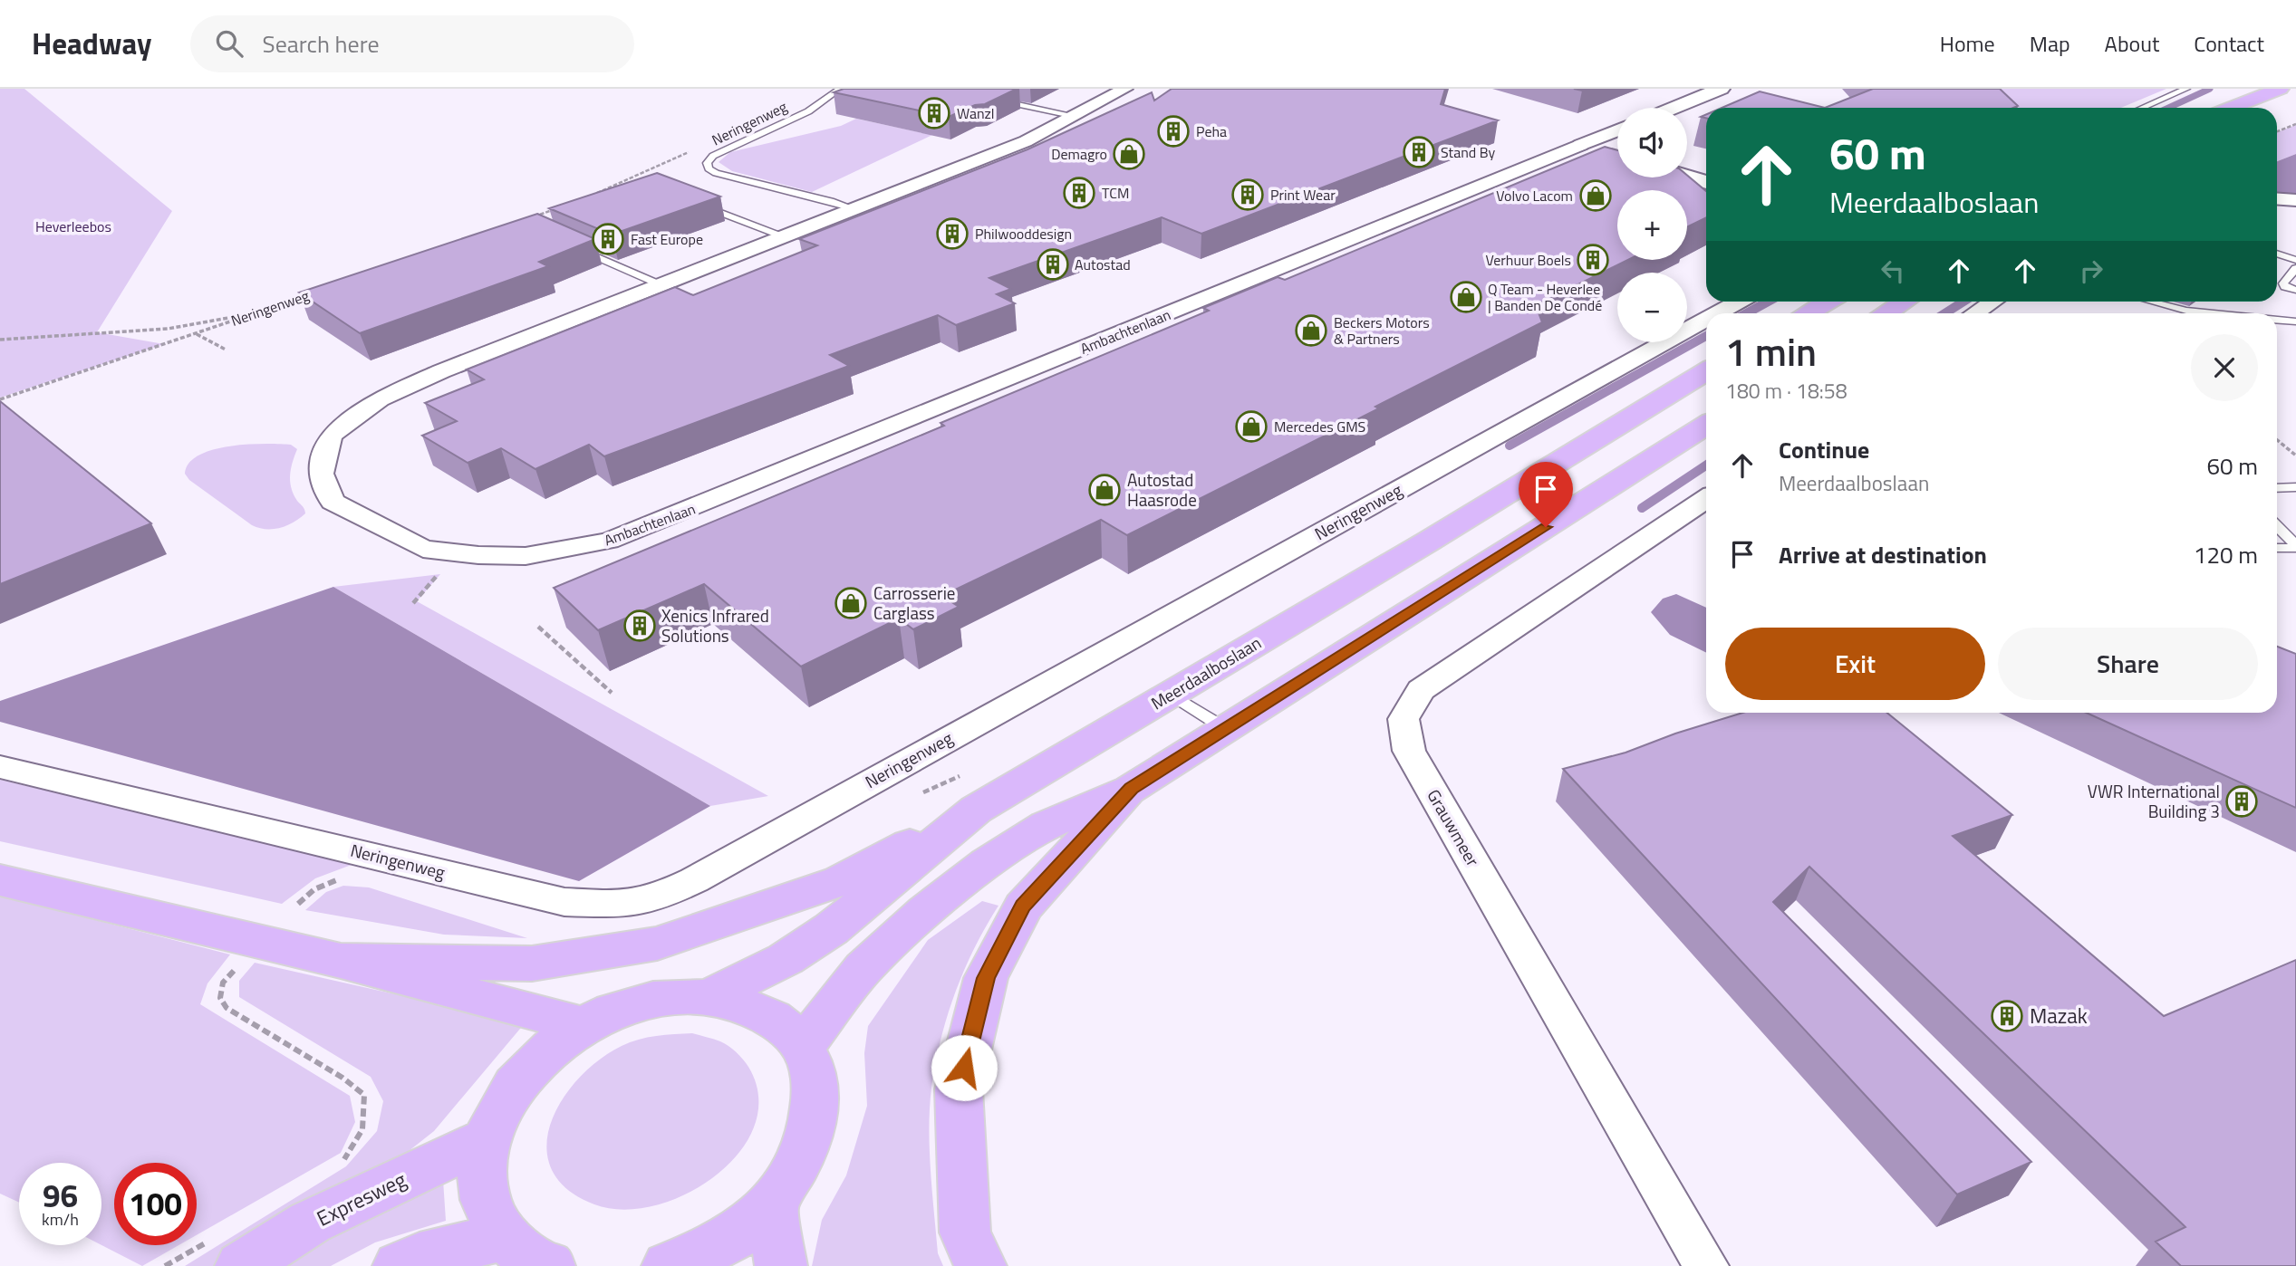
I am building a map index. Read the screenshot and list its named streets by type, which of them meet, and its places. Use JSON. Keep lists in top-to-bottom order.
{
  "streets": {
    "highway": ["Meerdaalboslaan", "Expresweg"],
    "street": ["Neringenweg", "Ambachtenlaan", "Grauwmeer"]
  },
  "crossings": [
    ["Meerdaalboslaan", "Expresweg"]
  ],
  "parks": ["Heverleebos"],
  "places": {
    "building": [
      "Wanzl",
      "Peha",
      "Stand By",
      "TCM",
      "Print Wear",
      "Philwooddesign",
      "Fast Europe",
      "Verhuur Boels",
      "Autostad",
      "Xenics Infrared Solutions",
      "VWR International Building 3",
      "Mazak"
    ],
    "shop": [
      "Demagro",
      "Volvo Lacom",
      "Q Team - Heverlee | Banden De Condé",
      "Beckers Motors & Partners",
      "Mercedes GMS",
      "Autostad Haasrode",
      "Carrosserie Carglass"
    ]
  },
  "page": {
    "header": "Headway",
    "search": "Search here",
    "nav": [
      "Home",
      "Map",
      "About",
      "Contact"
    ],
    "map_buttons": ["+", "−"],
    "turn": ["60 m", "Meerdaalboslaan"],
    "heading": ["1 min", "180 m · 18:58"],
    "list": [
      {
        "name": "Continue",
        "note": "Meerdaalboslaan",
        "value": "60 m"
      },
      {
        "name": "Arrive at destination",
        "value": "120 m"
      }
    ],
    "buttons": ["Exit", "Share"],
    "speed": "96 km/h",
    "limit": "100"
  }
}
